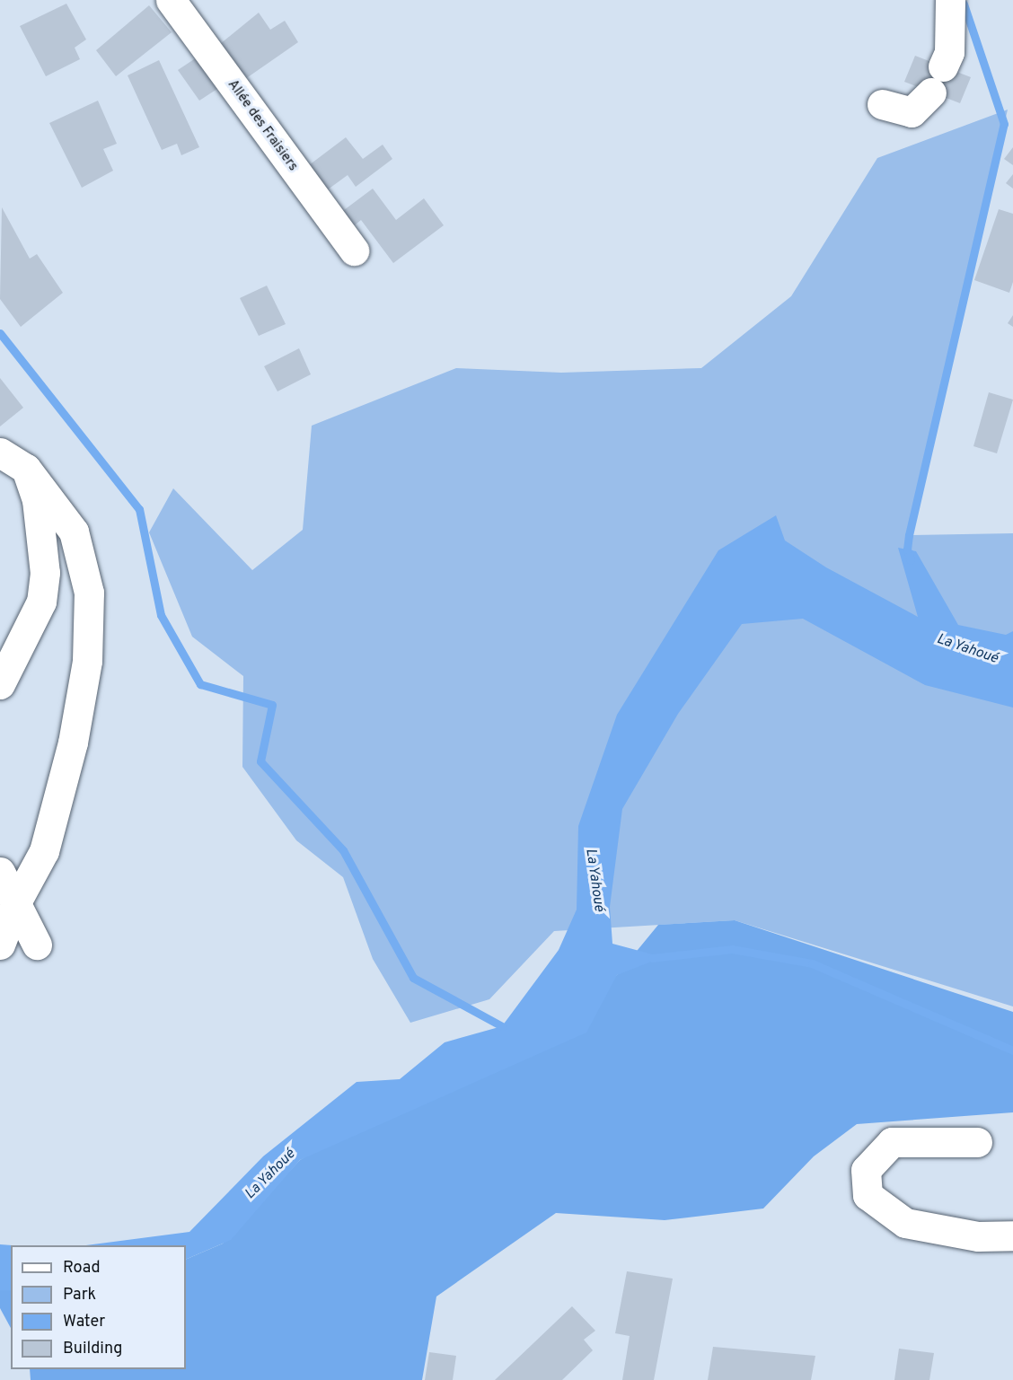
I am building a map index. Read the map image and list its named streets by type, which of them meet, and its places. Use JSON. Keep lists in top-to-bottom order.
{
  "streets": {
    "street": ["Allée des Fraisiers"]
  },
  "water": ["La Yahoué"],
  "legend": [
    "Road",
    "Park",
    "Water",
    "Building"
  ]
}
